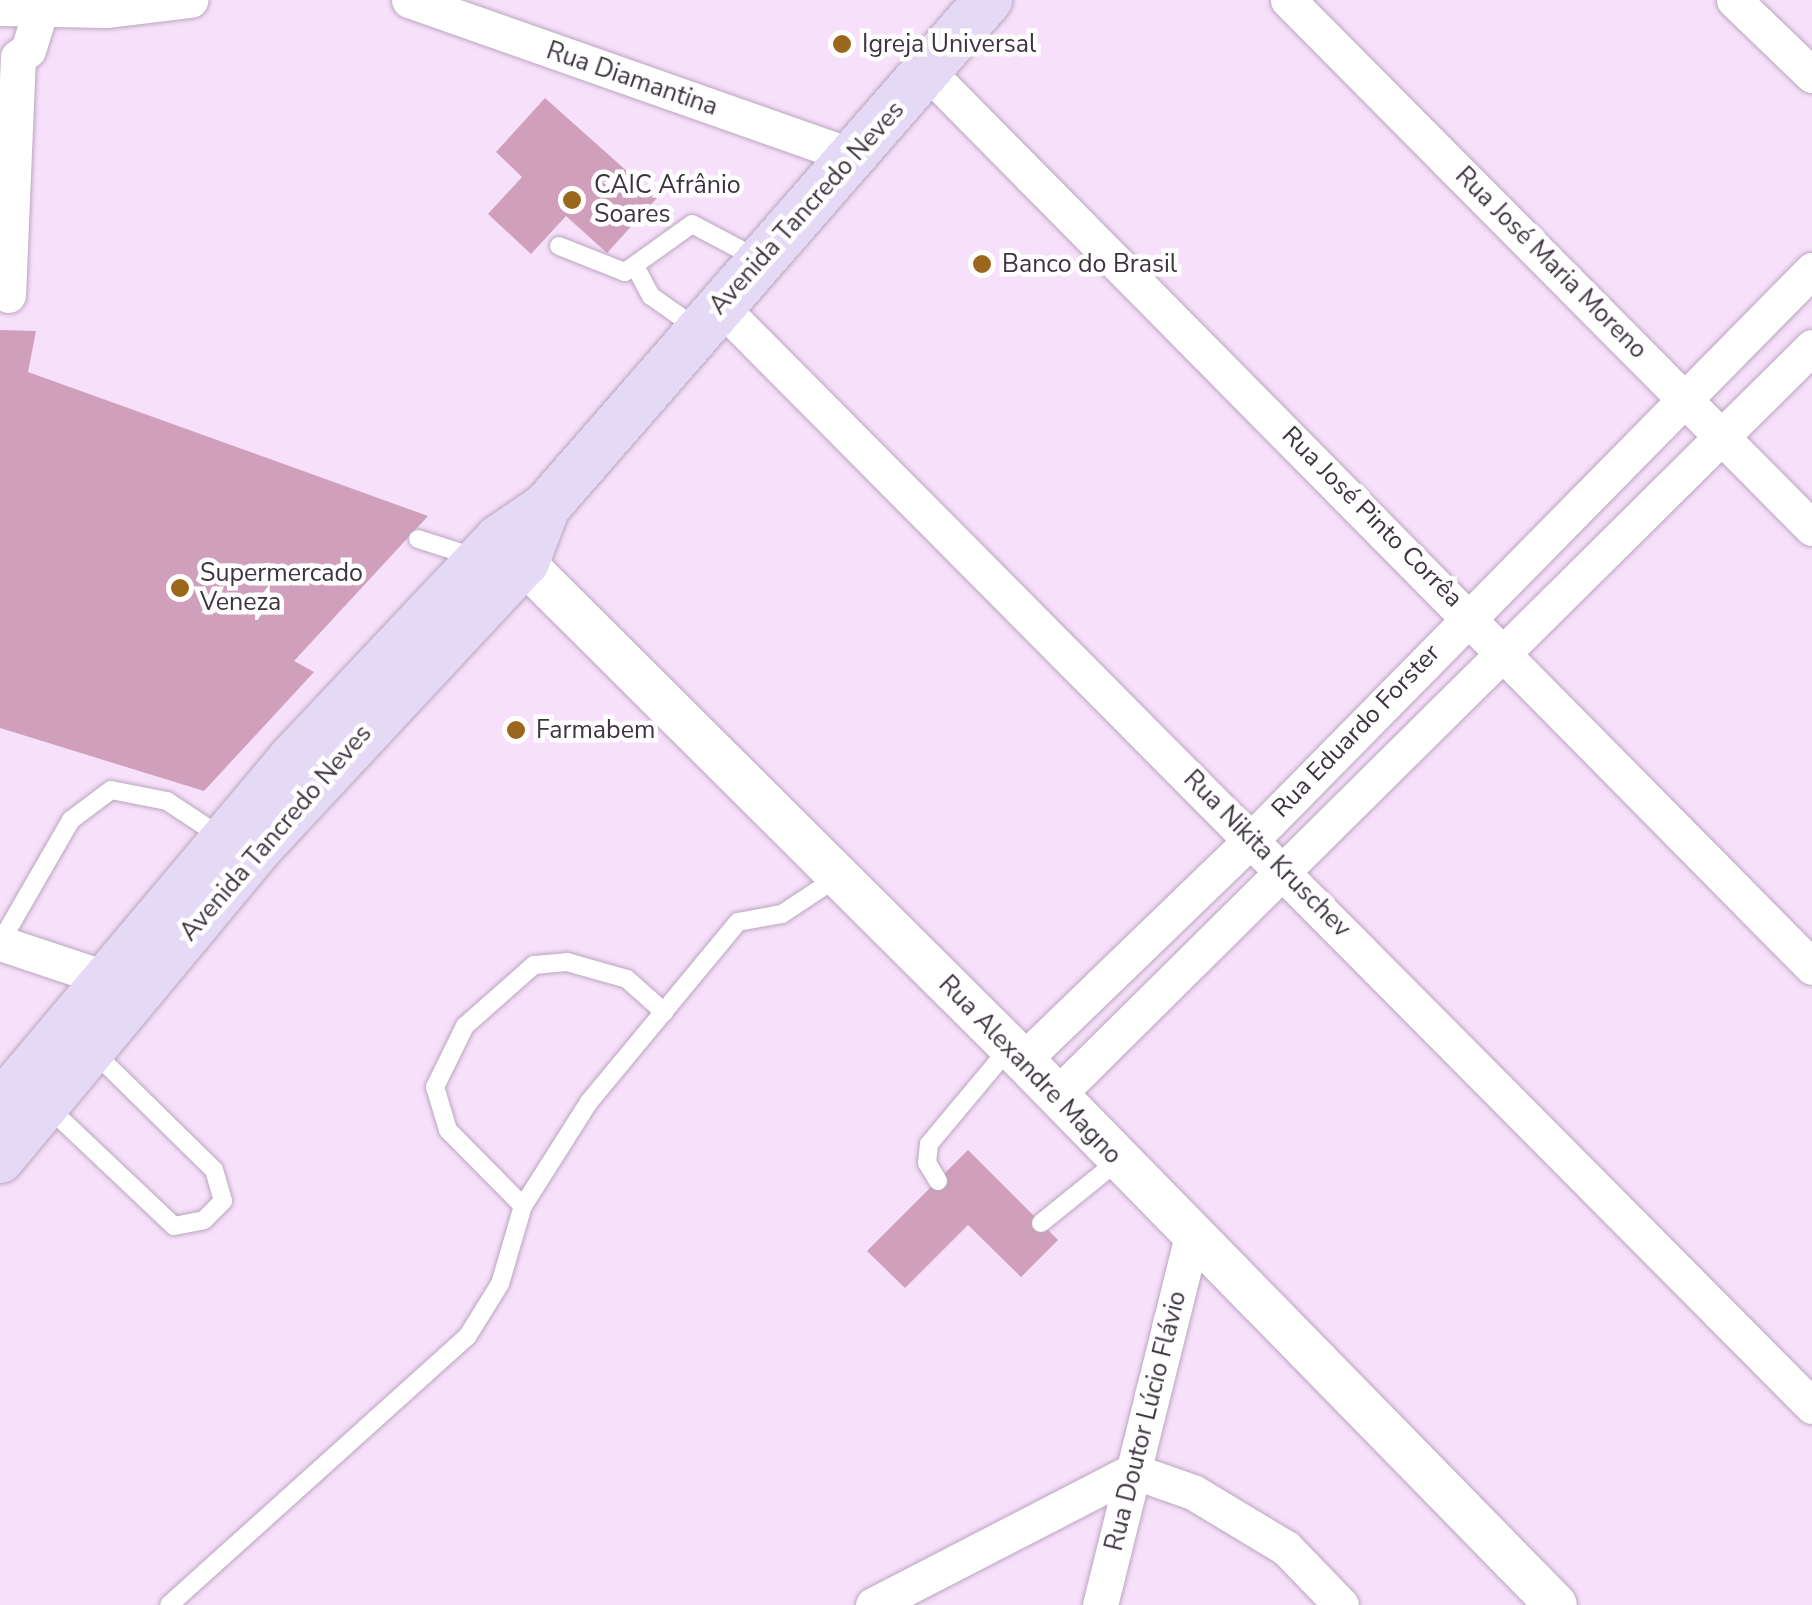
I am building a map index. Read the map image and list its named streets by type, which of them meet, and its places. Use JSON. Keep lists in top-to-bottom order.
{
  "streets": {
    "main road": ["Avenida Tancredo Neves"],
    "street": [
      "Rua Diamantina",
      "Rua José Maria Moreno",
      "Rua José Pinto Corrêa",
      "Rua Eduardo Forster",
      "Rua Nikita Kruschev",
      "Rua Alexandre Magno",
      "Rua Doutor Lúcio Flávio"
    ]
  },
  "crossings": [
    ["Rua Diamantina", "Avenida Tancredo Neves"],
    ["Avenida Tancredo Neves", "Rua José Pinto Corrêa"],
    ["Avenida Tancredo Neves", "Rua Nikita Kruschev"],
    ["Avenida Tancredo Neves", "Rua Alexandre Magno"],
    ["Rua José Maria Moreno", "Rua Eduardo Forster"],
    ["Rua José Pinto Corrêa", "Rua Eduardo Forster"],
    ["Rua Eduardo Forster", "Rua Nikita Kruschev"],
    ["Rua Eduardo Forster", "Rua Alexandre Magno"],
    ["Rua Alexandre Magno", "Rua Doutor Lúcio Flávio"]
  ],
  "places": [
    "Igreja Universal",
    "CAIC Afrânio Soares",
    "Banco do Brasil",
    "Supermercado Veneza",
    "Farmabem"
  ]
}
